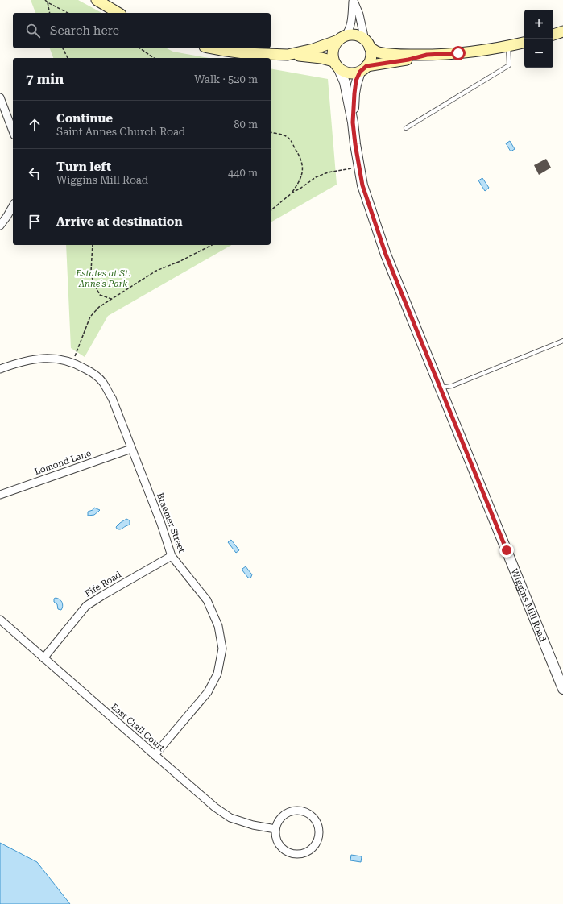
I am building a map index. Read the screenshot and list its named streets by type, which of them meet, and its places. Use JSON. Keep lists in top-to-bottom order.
{
  "streets": {
    "street": [
      "Lomond Lane",
      "Braemer Street",
      "Fife Road",
      "Wiggins Mill Road",
      "East Crail Court"
    ]
  },
  "crossings": [
    ["Lomond Lane", "Braemer Street"],
    ["Braemer Street", "Fife Road"],
    ["Braemer Street", "East Crail Court"],
    ["Fife Road", "East Crail Court"]
  ],
  "parks": ["Estates at St. Anne's Park"],
  "page": {
    "map_buttons": ["+", "−"],
    "search": "Search here",
    "heading": ["7 min", "Walk · 520 m"],
    "list": [
      ["Continue", "Saint Annes Church Road", "80 m"],
      ["Turn left", "Wiggins Mill Road", "440 m"],
      "Arrive at destination"
    ]
  }
}
